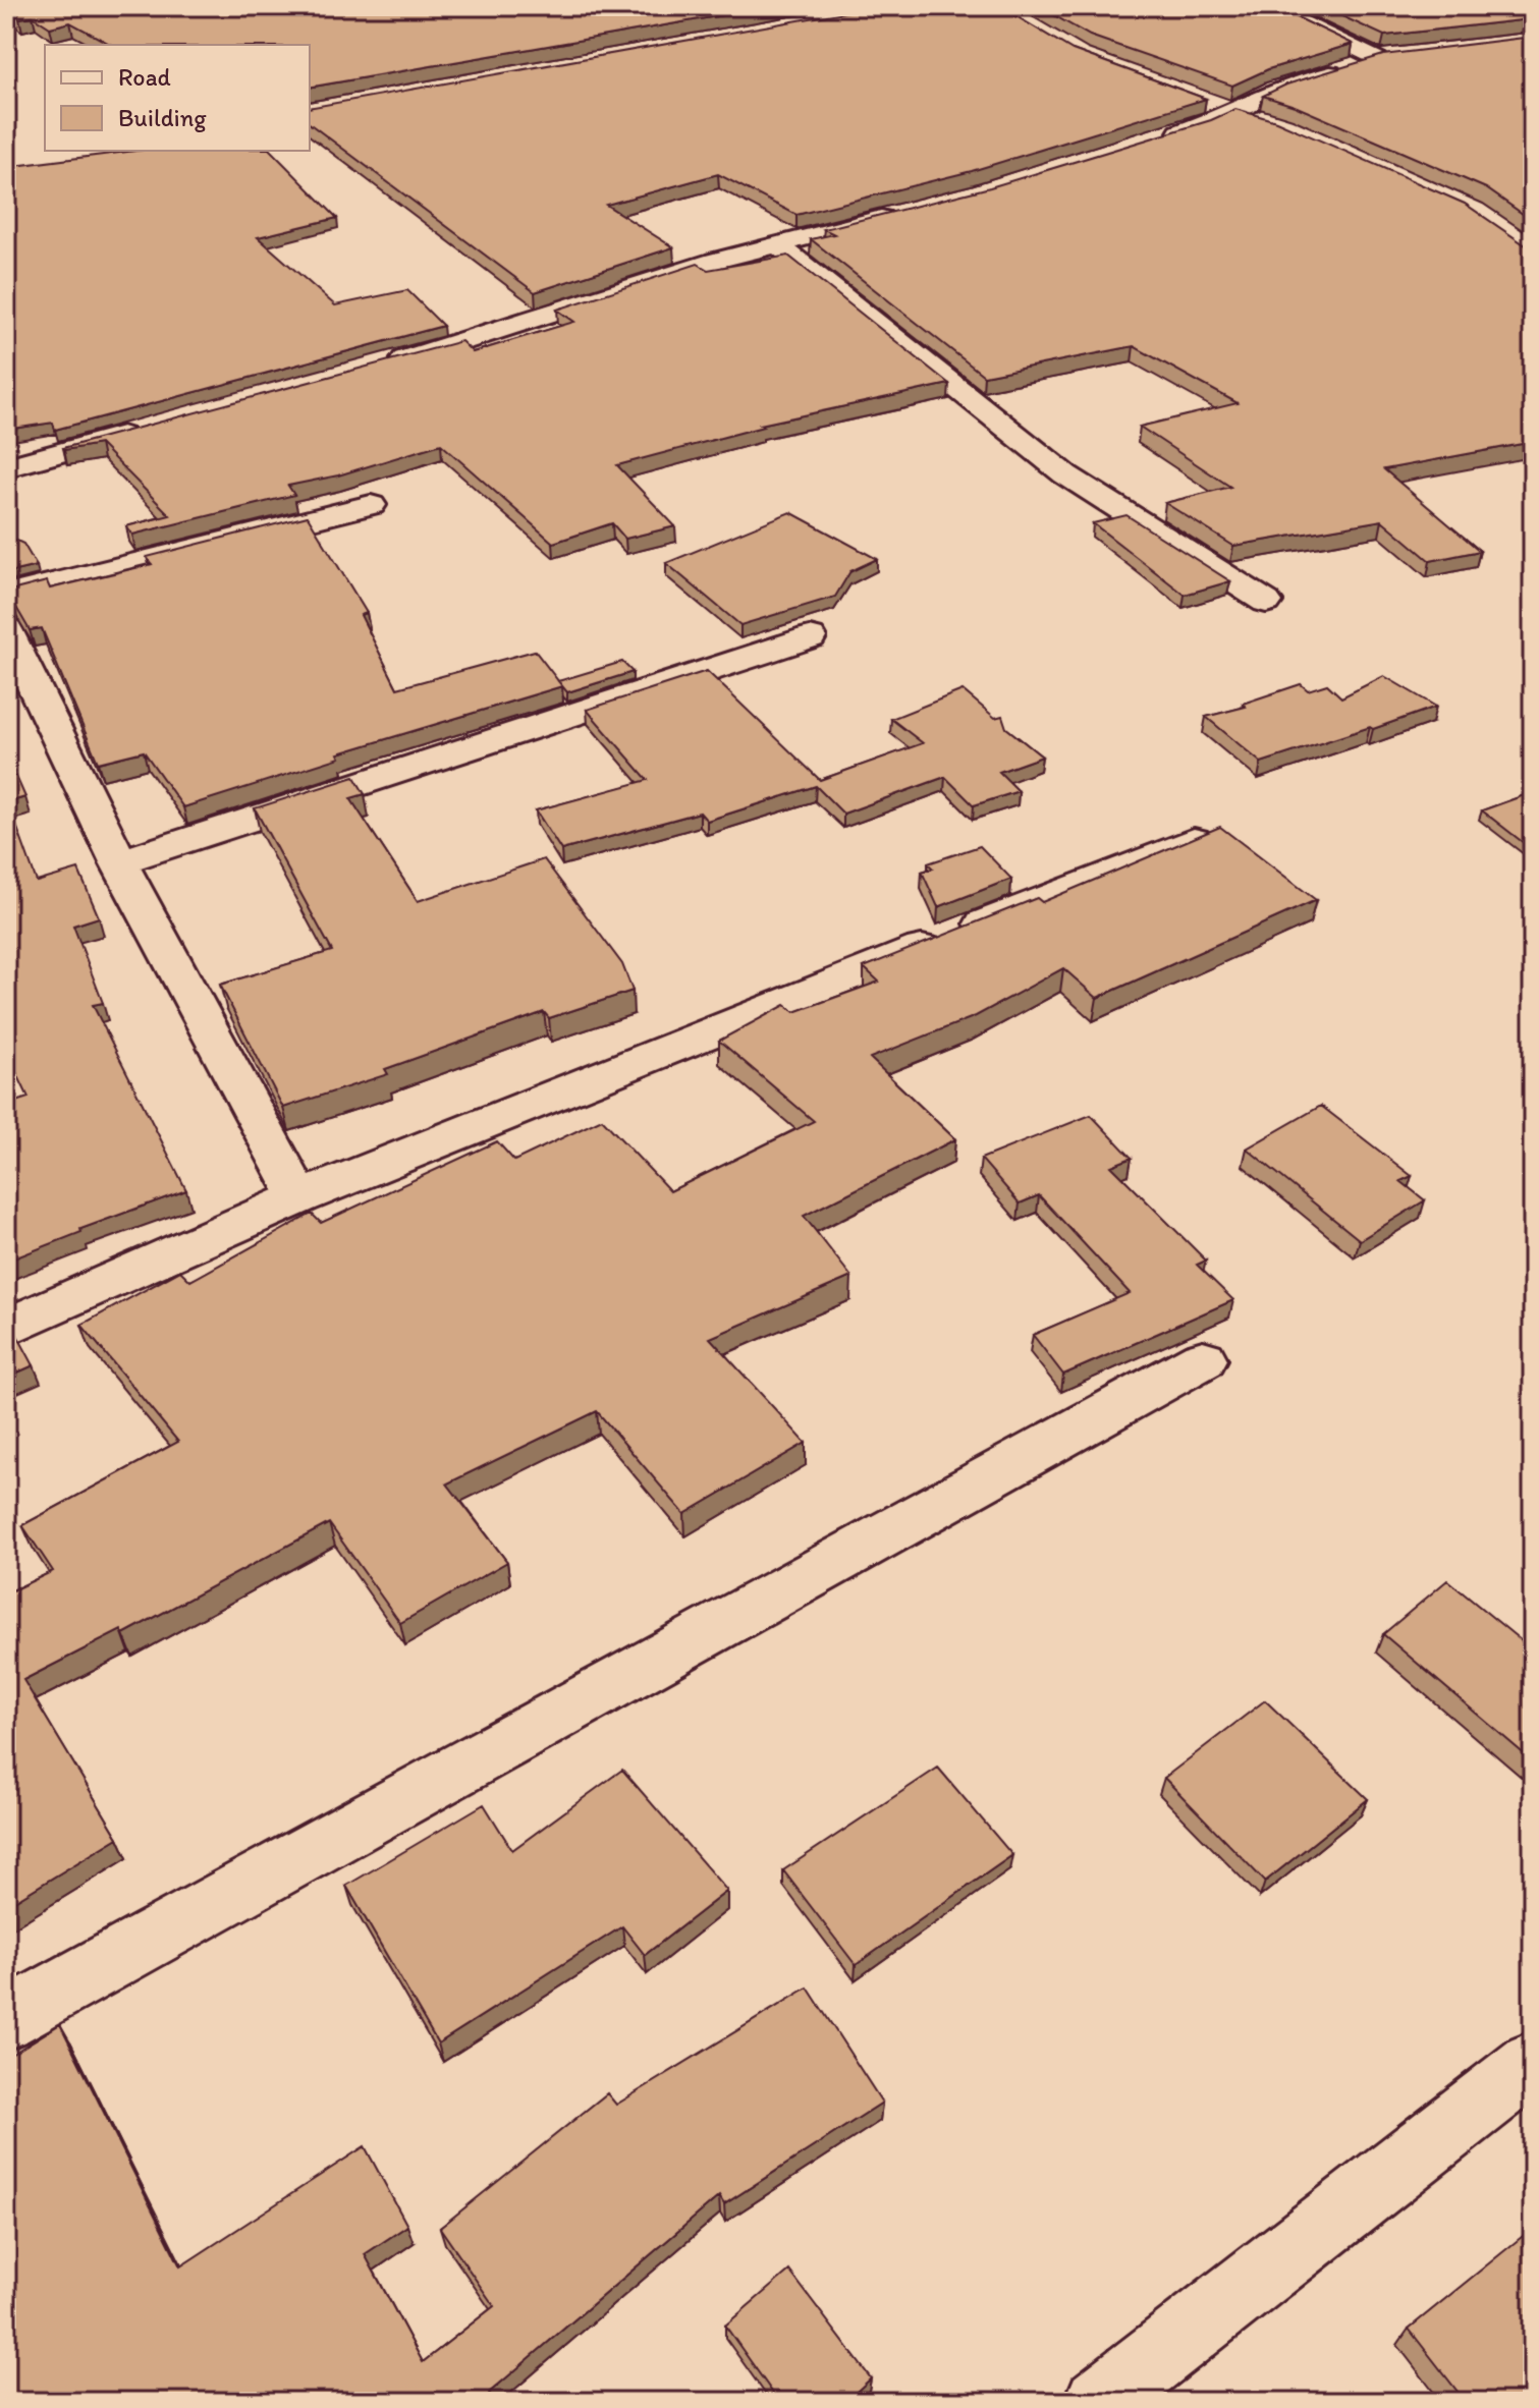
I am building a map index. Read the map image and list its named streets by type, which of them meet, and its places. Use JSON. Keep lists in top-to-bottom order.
{
  "legend": ["Road", "Building"]
}
